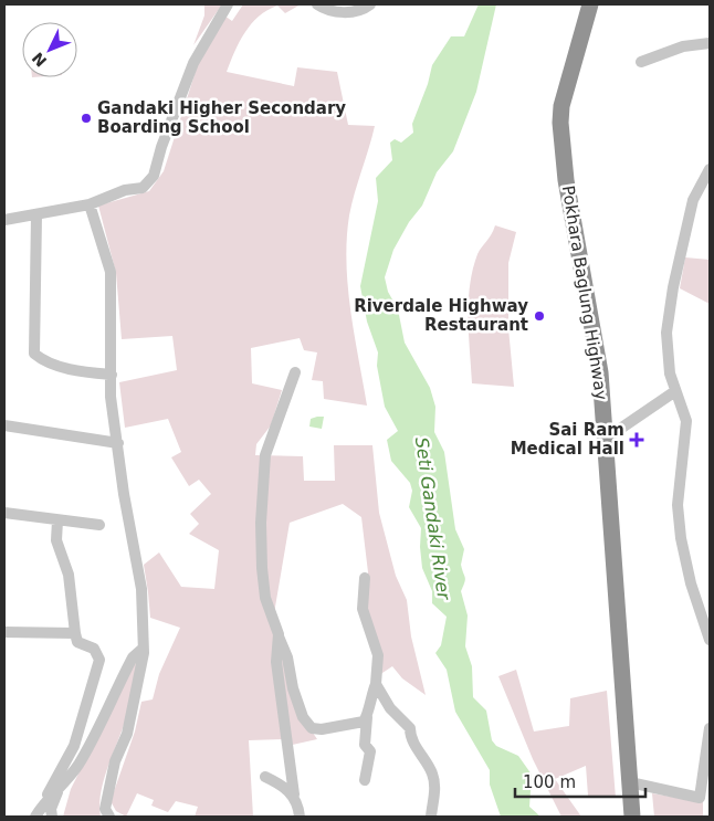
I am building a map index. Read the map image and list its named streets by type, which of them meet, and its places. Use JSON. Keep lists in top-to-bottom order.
{
  "streets": {
    "highway": ["Pokhara Baglung Highway"]
  },
  "water": ["Seti Gandaki River"],
  "places": {
    "other": ["Gandaki Higher Secondary Boarding School", "Riverdale Highway Restaurant"],
    "health": ["Sai Ram Medical Hall"]
  },
  "scale_bar": "100 m",
  "north": "bottom left"
}
